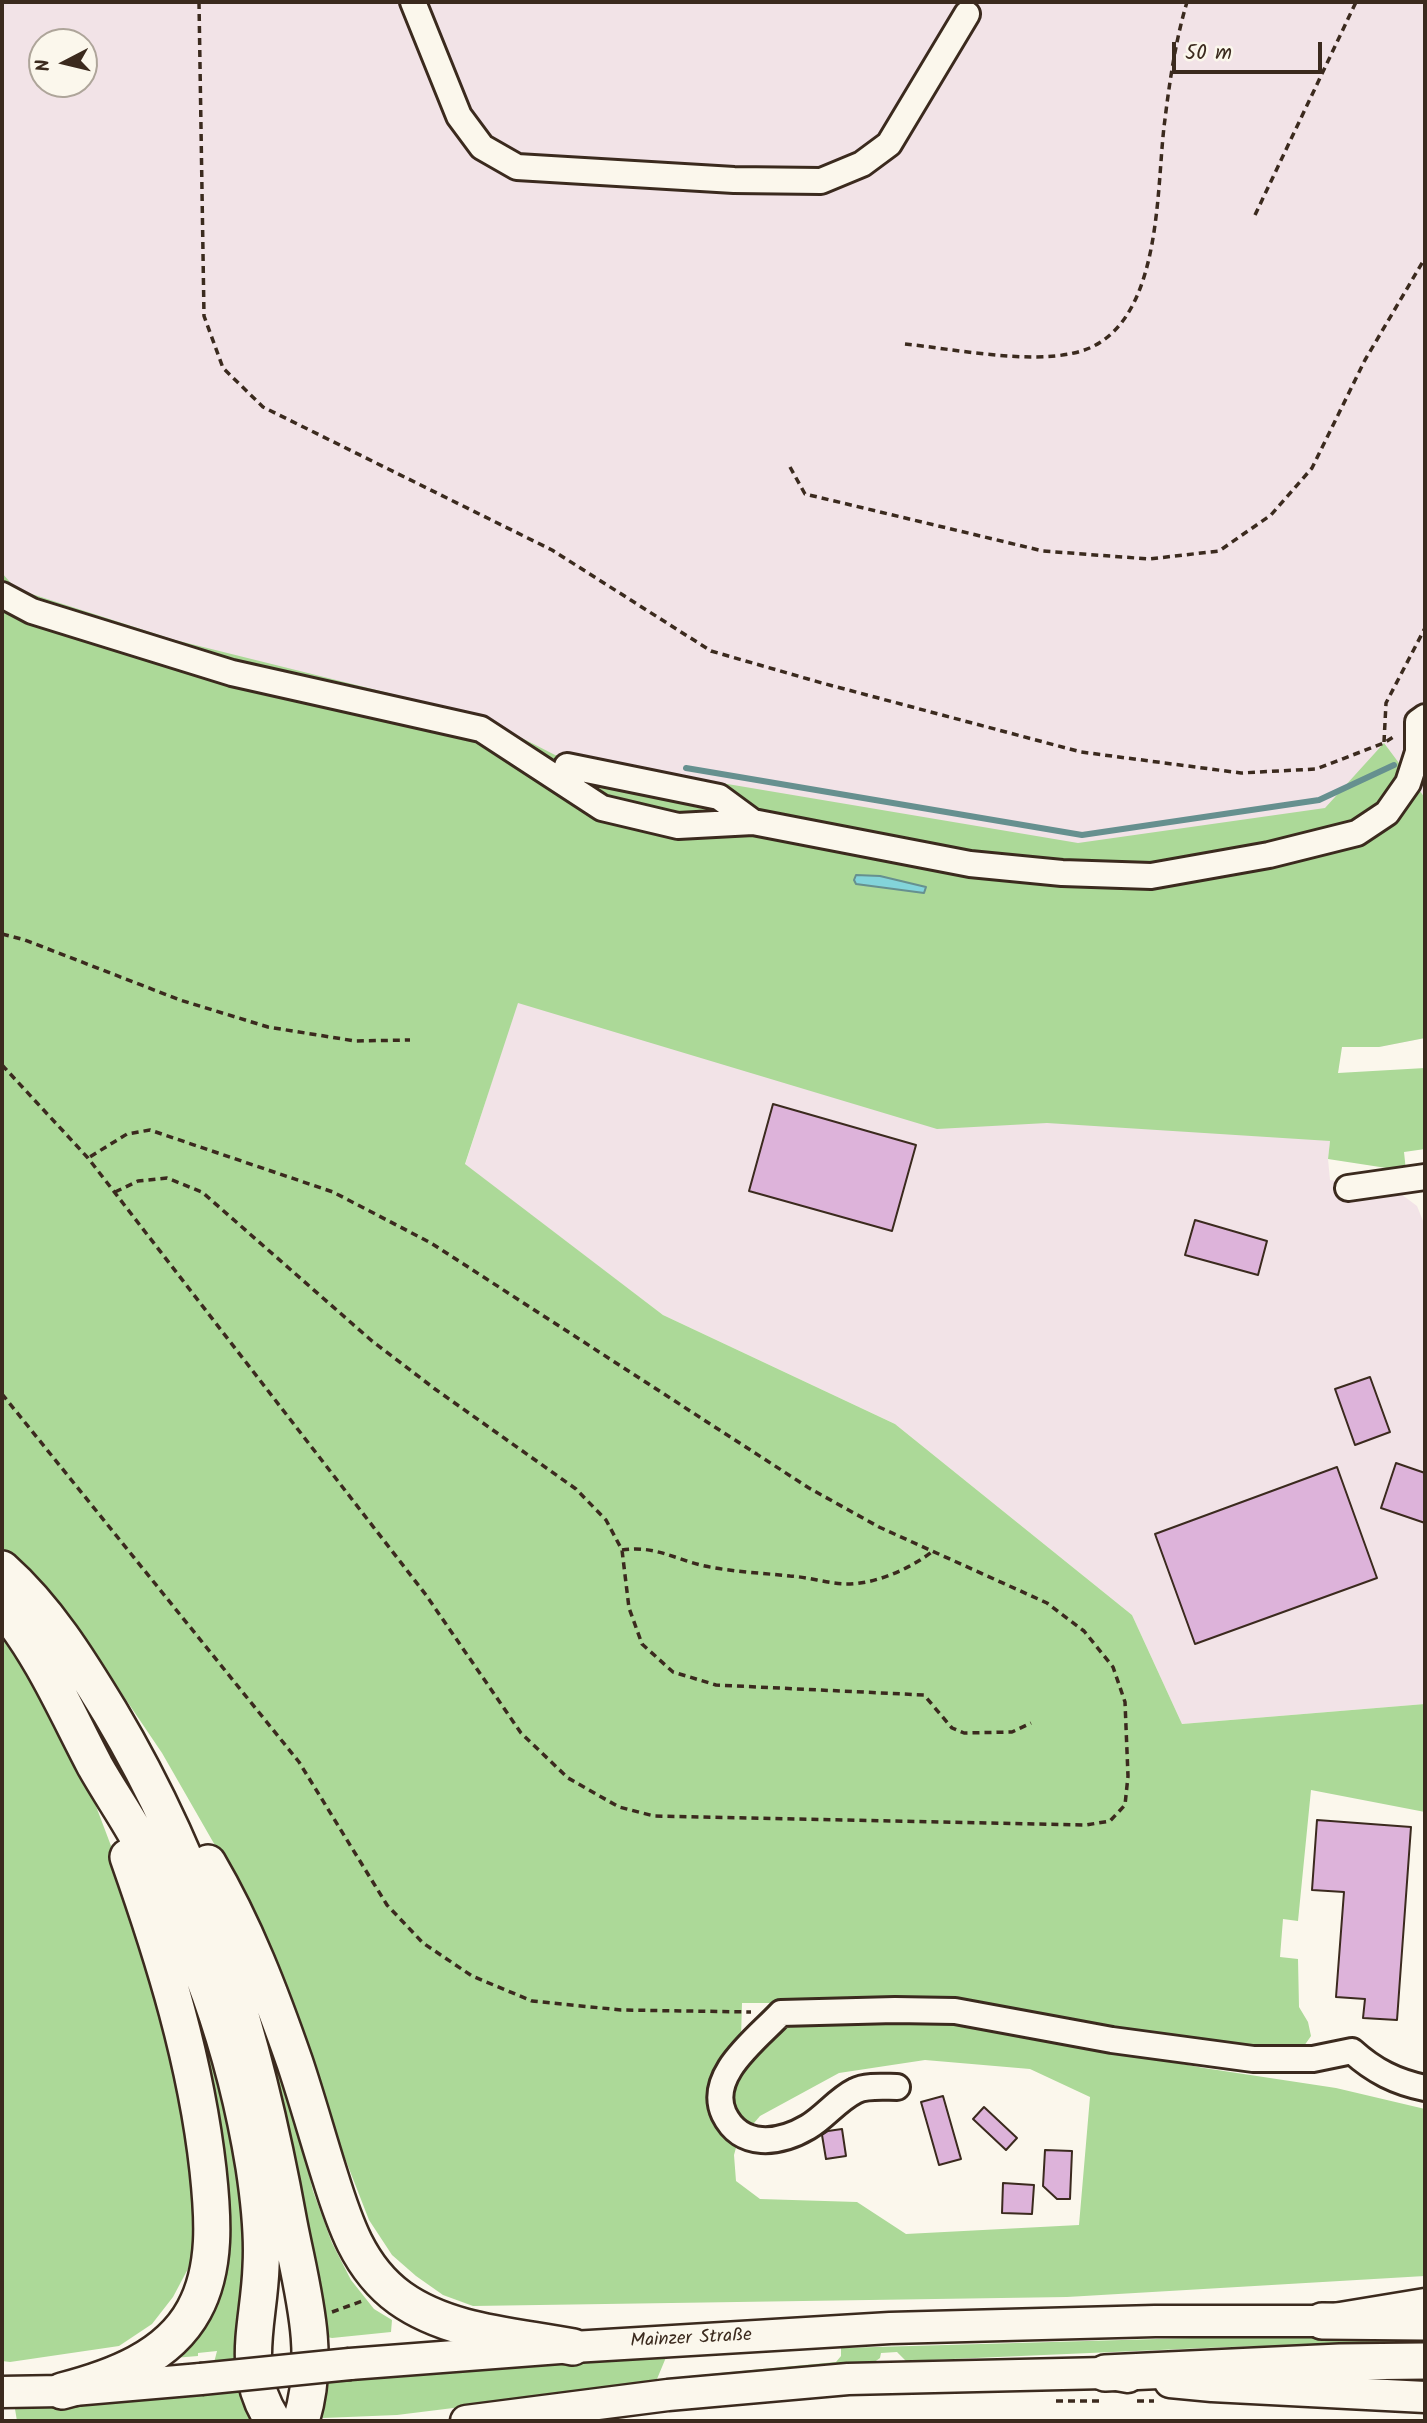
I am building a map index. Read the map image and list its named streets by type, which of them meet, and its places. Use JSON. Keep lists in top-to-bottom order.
{
  "streets": {
    "main road": ["Mainzer Straße"]
  },
  "scale_bar": "50 m",
  "north": "left"
}
